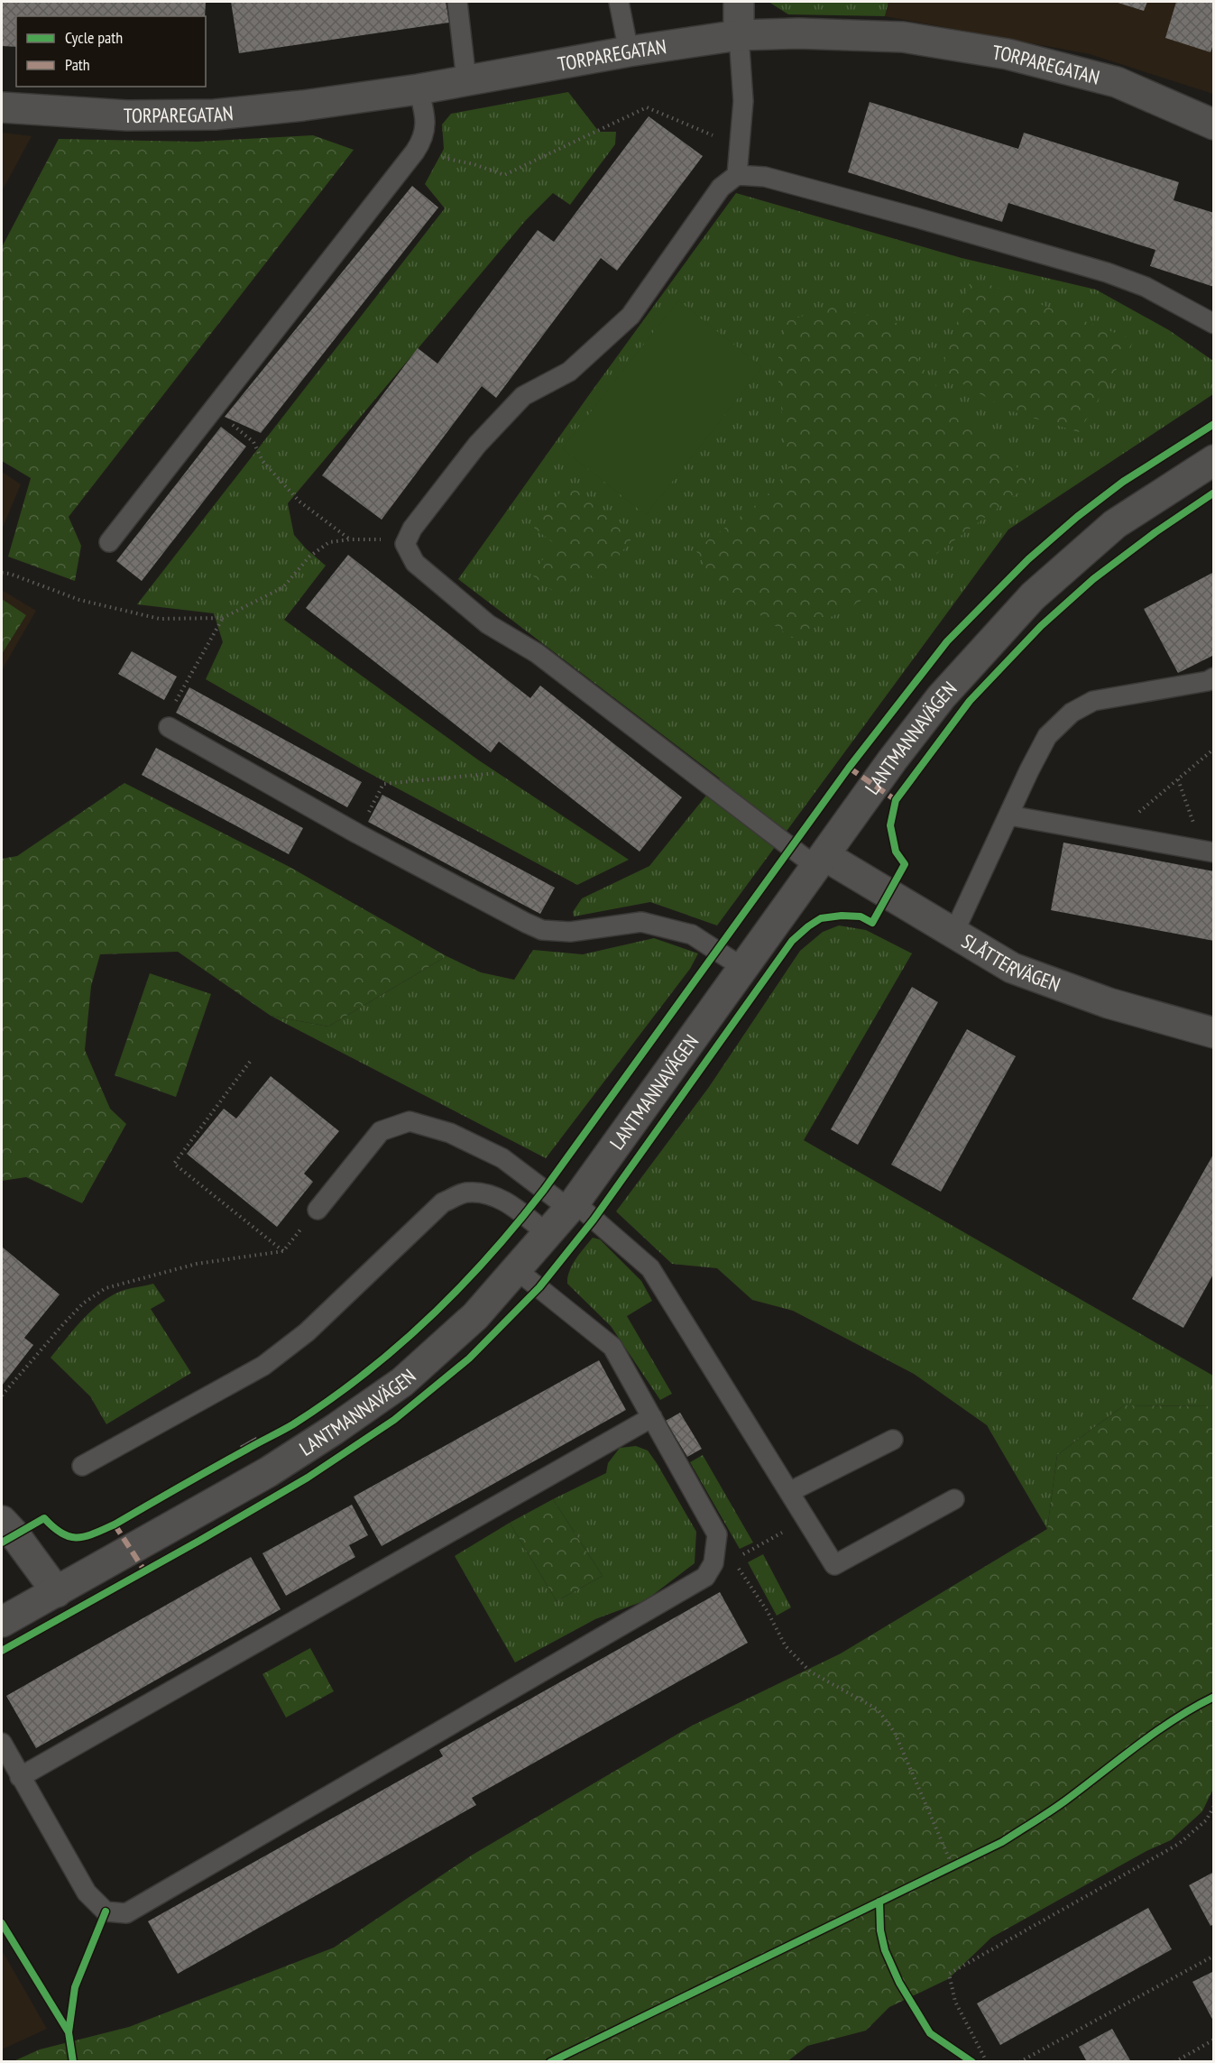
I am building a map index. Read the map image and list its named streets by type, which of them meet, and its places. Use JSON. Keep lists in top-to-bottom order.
{
  "streets": {
    "street": ["TORPAREGATAN", "LANTMANNAVÄGEN", "SLÅTTERVÄGEN"]
  },
  "crossings": [
    ["LANTMANNAVÄGEN", "SLÅTTERVÄGEN"]
  ],
  "legend": ["Cycle path", "Path"]
}
